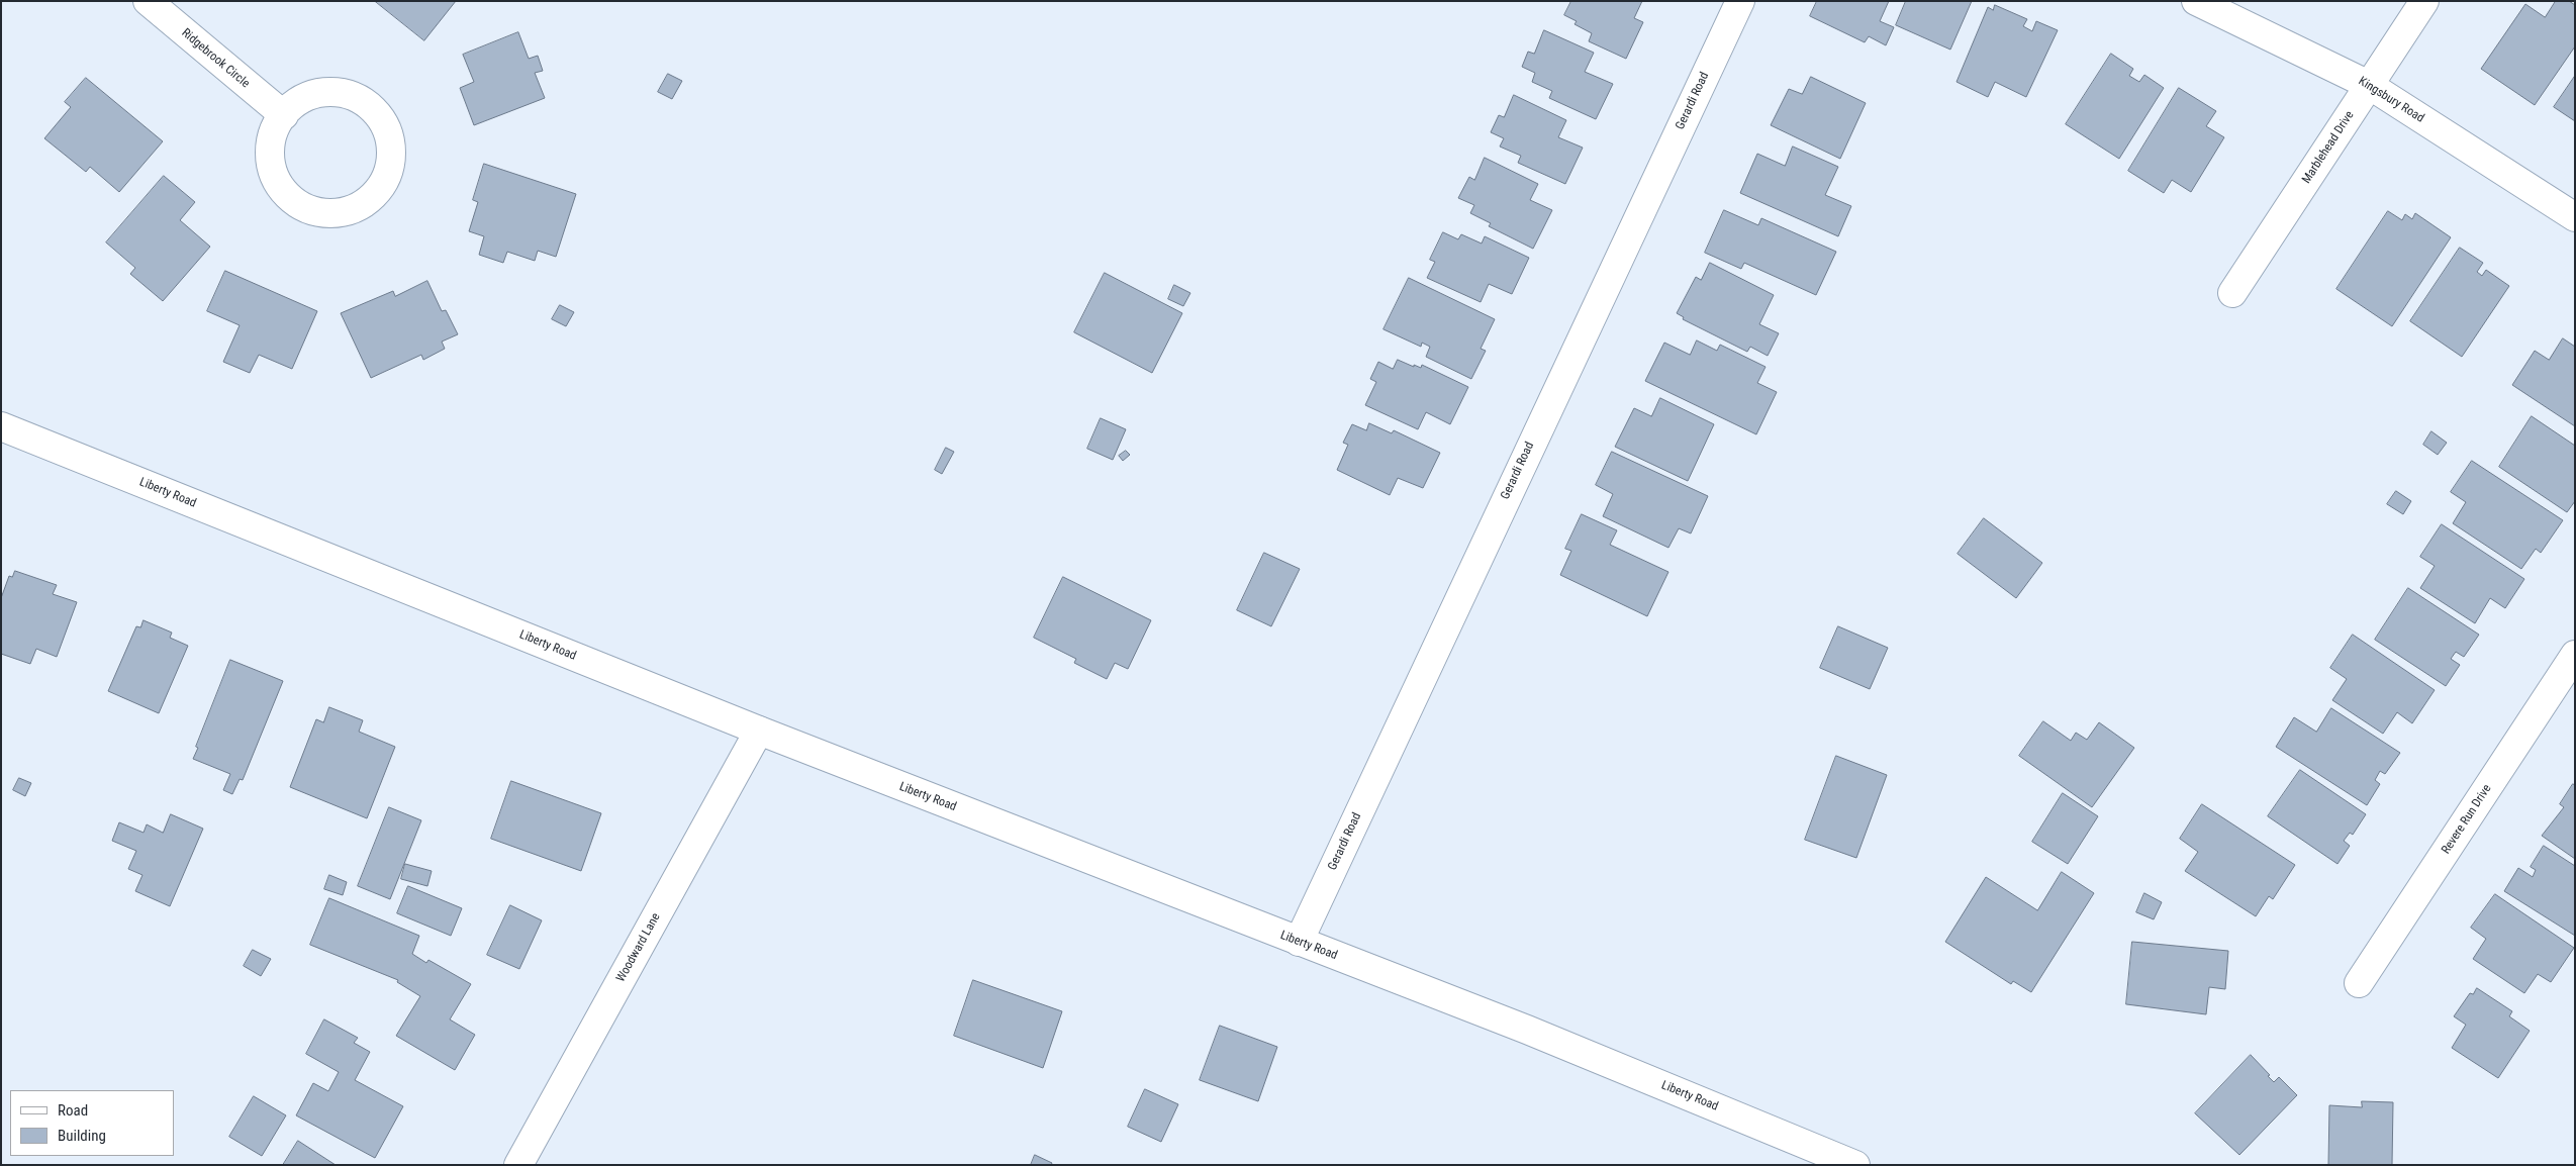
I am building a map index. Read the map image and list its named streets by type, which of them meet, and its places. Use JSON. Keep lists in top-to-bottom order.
{
  "streets": {
    "street": [
      "Ridgebrook Circle",
      "Kingsbury Road",
      "Gerardi Road",
      "Marblehead Drive",
      "Liberty Road",
      "Revere Run Drive",
      "Woodward Lane"
    ]
  },
  "crossings": [
    ["Kingsbury Road", "Marblehead Drive"],
    ["Gerardi Road", "Liberty Road"],
    ["Liberty Road", "Woodward Lane"]
  ],
  "legend": ["Road", "Building"]
}
